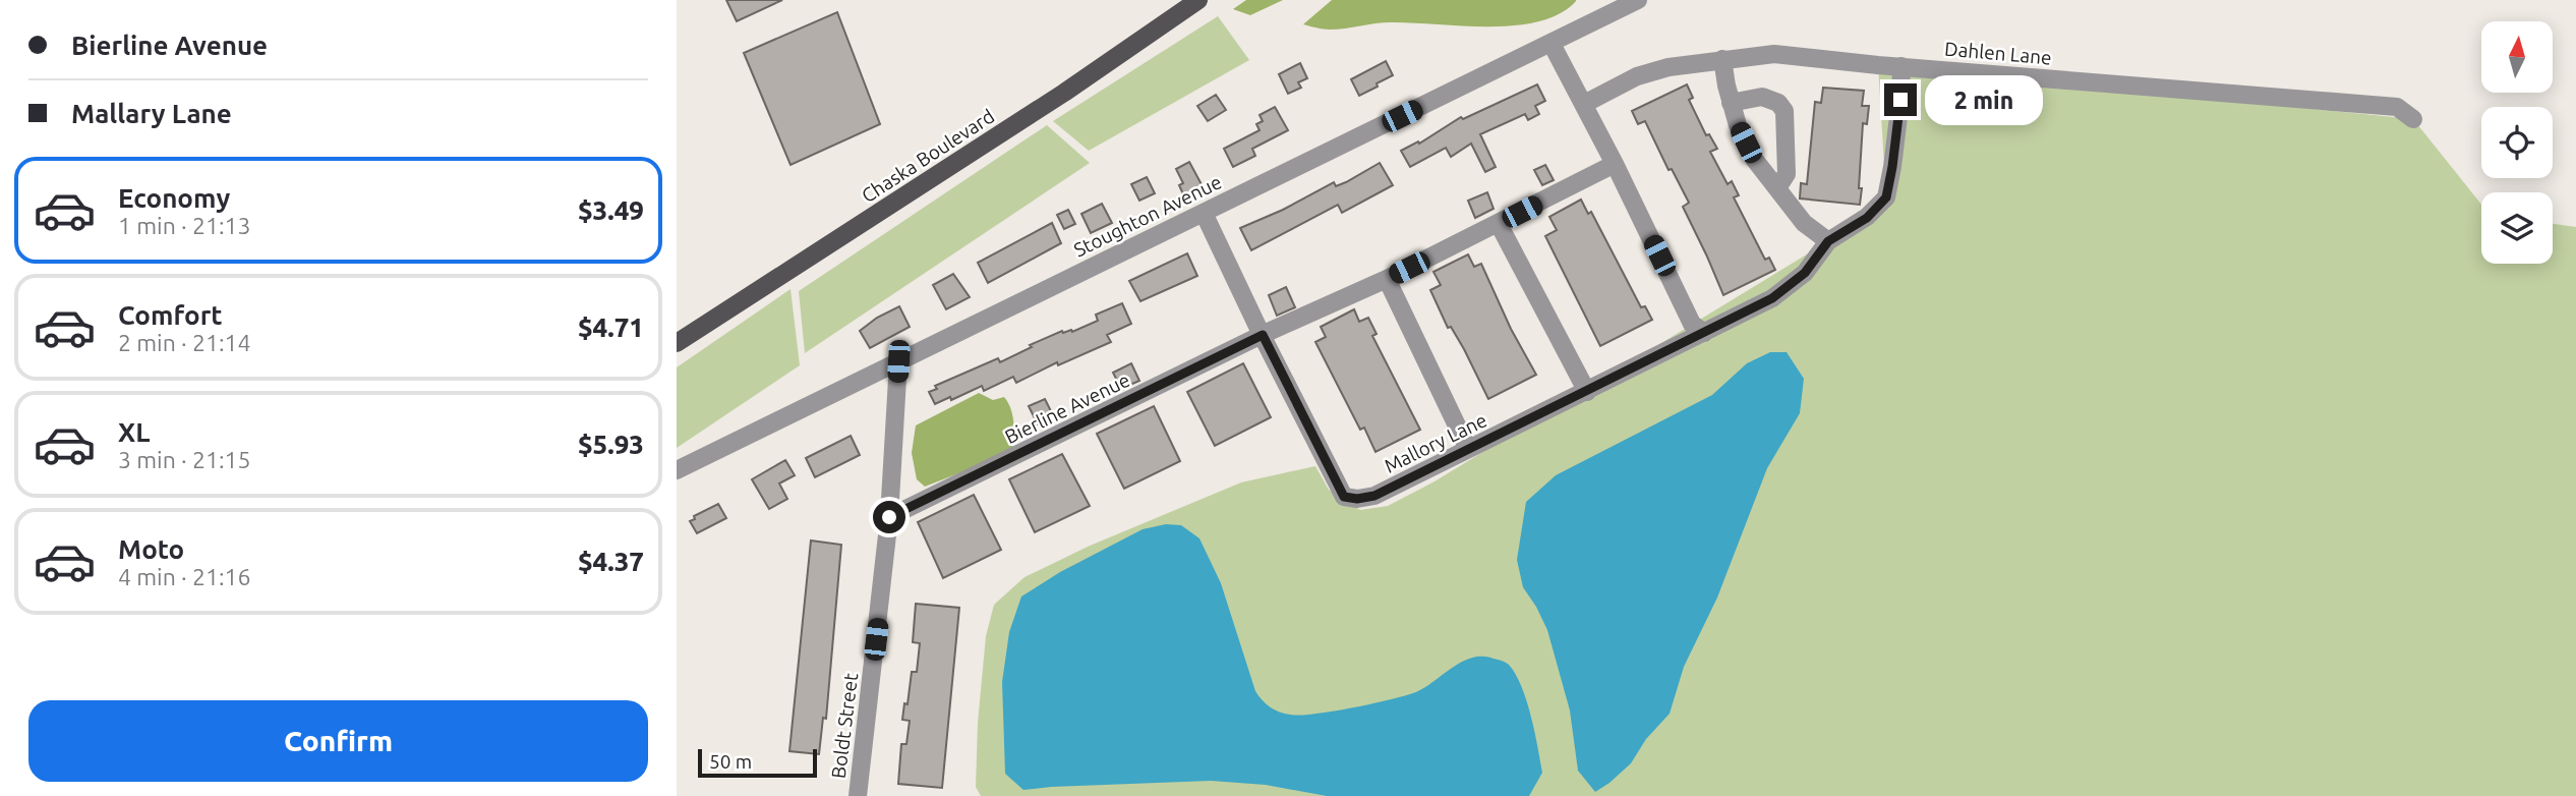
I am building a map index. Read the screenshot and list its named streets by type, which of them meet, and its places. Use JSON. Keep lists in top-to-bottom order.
{
  "streets": {
    "main road": ["Chaska Boulevard"],
    "street": [
      "Dahlen Lane",
      "Stoughton Avenue",
      "Bierline Avenue",
      "Mallory Lane",
      "Boldt Street"
    ]
  },
  "crossings": [
    ["Stoughton Avenue", "Boldt Street"],
    ["Bierline Avenue", "Mallory Lane"],
    ["Bierline Avenue", "Boldt Street"]
  ],
  "scale_bar": "50 m",
  "north": "top",
  "page": {
    "banner": ["Bierline Avenue", "Mallary Lane"],
    "bubble": "2 min",
    "list": [
      {
        "name": "Economy",
        "note": "1 min · 21:13",
        "value": "$3.49"
      },
      {
        "name": "Comfort",
        "note": "2 min · 21:14",
        "value": "$4.71"
      },
      {
        "name": "XL",
        "note": "3 min · 21:15",
        "value": "$5.93"
      },
      {
        "name": "Moto",
        "note": "4 min · 21:16",
        "value": "$4.37"
      }
    ],
    "buttons": "Confirm",
    "scale": "50 m"
  }
}
